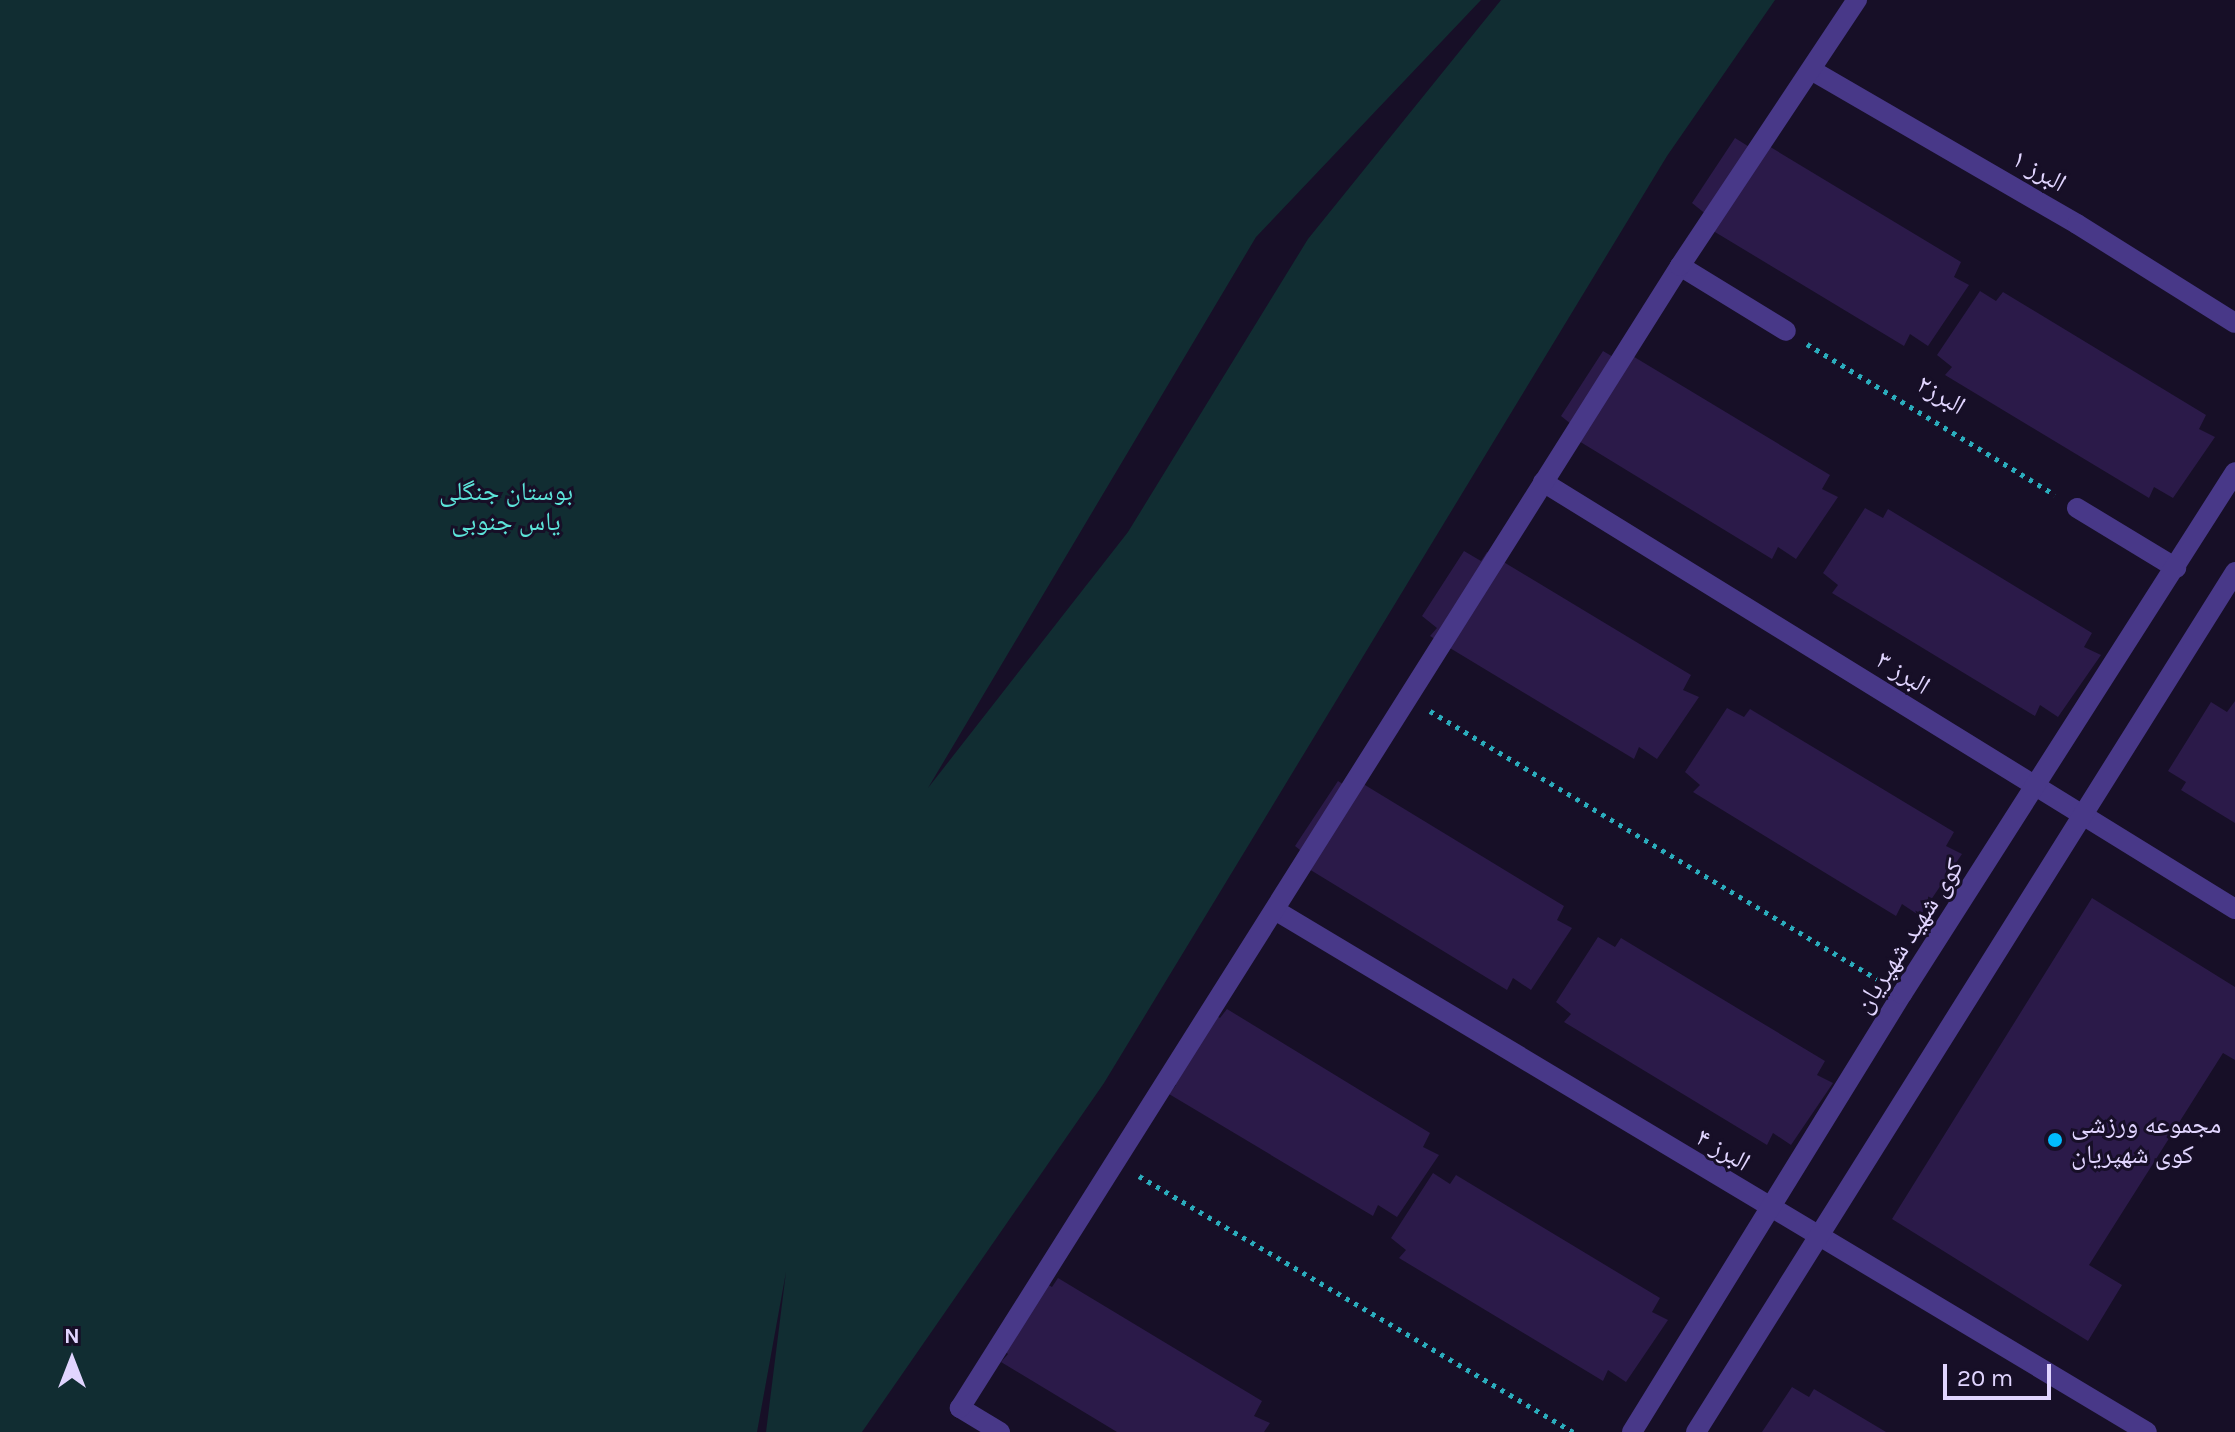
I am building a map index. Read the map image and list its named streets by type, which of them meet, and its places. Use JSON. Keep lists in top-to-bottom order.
{
  "streets": {
    "street": [
      "البرز ۱",
      "البرز ۳",
      "کوی شهید شهپریان",
      "البرز ۴"
    ],
    "path": ["البرز۲"]
  },
  "crossings": [
    ["البرز ۳", "کوی شهید شهپریان"],
    ["کوی شهید شهپریان", "البرز ۴"]
  ],
  "parks": ["بوستان جنگلی یاس جنوبی"],
  "places": ["مجموعه ورزشی کوی شهپریان"],
  "scale_bar": "20 m",
  "north": "top"
}
